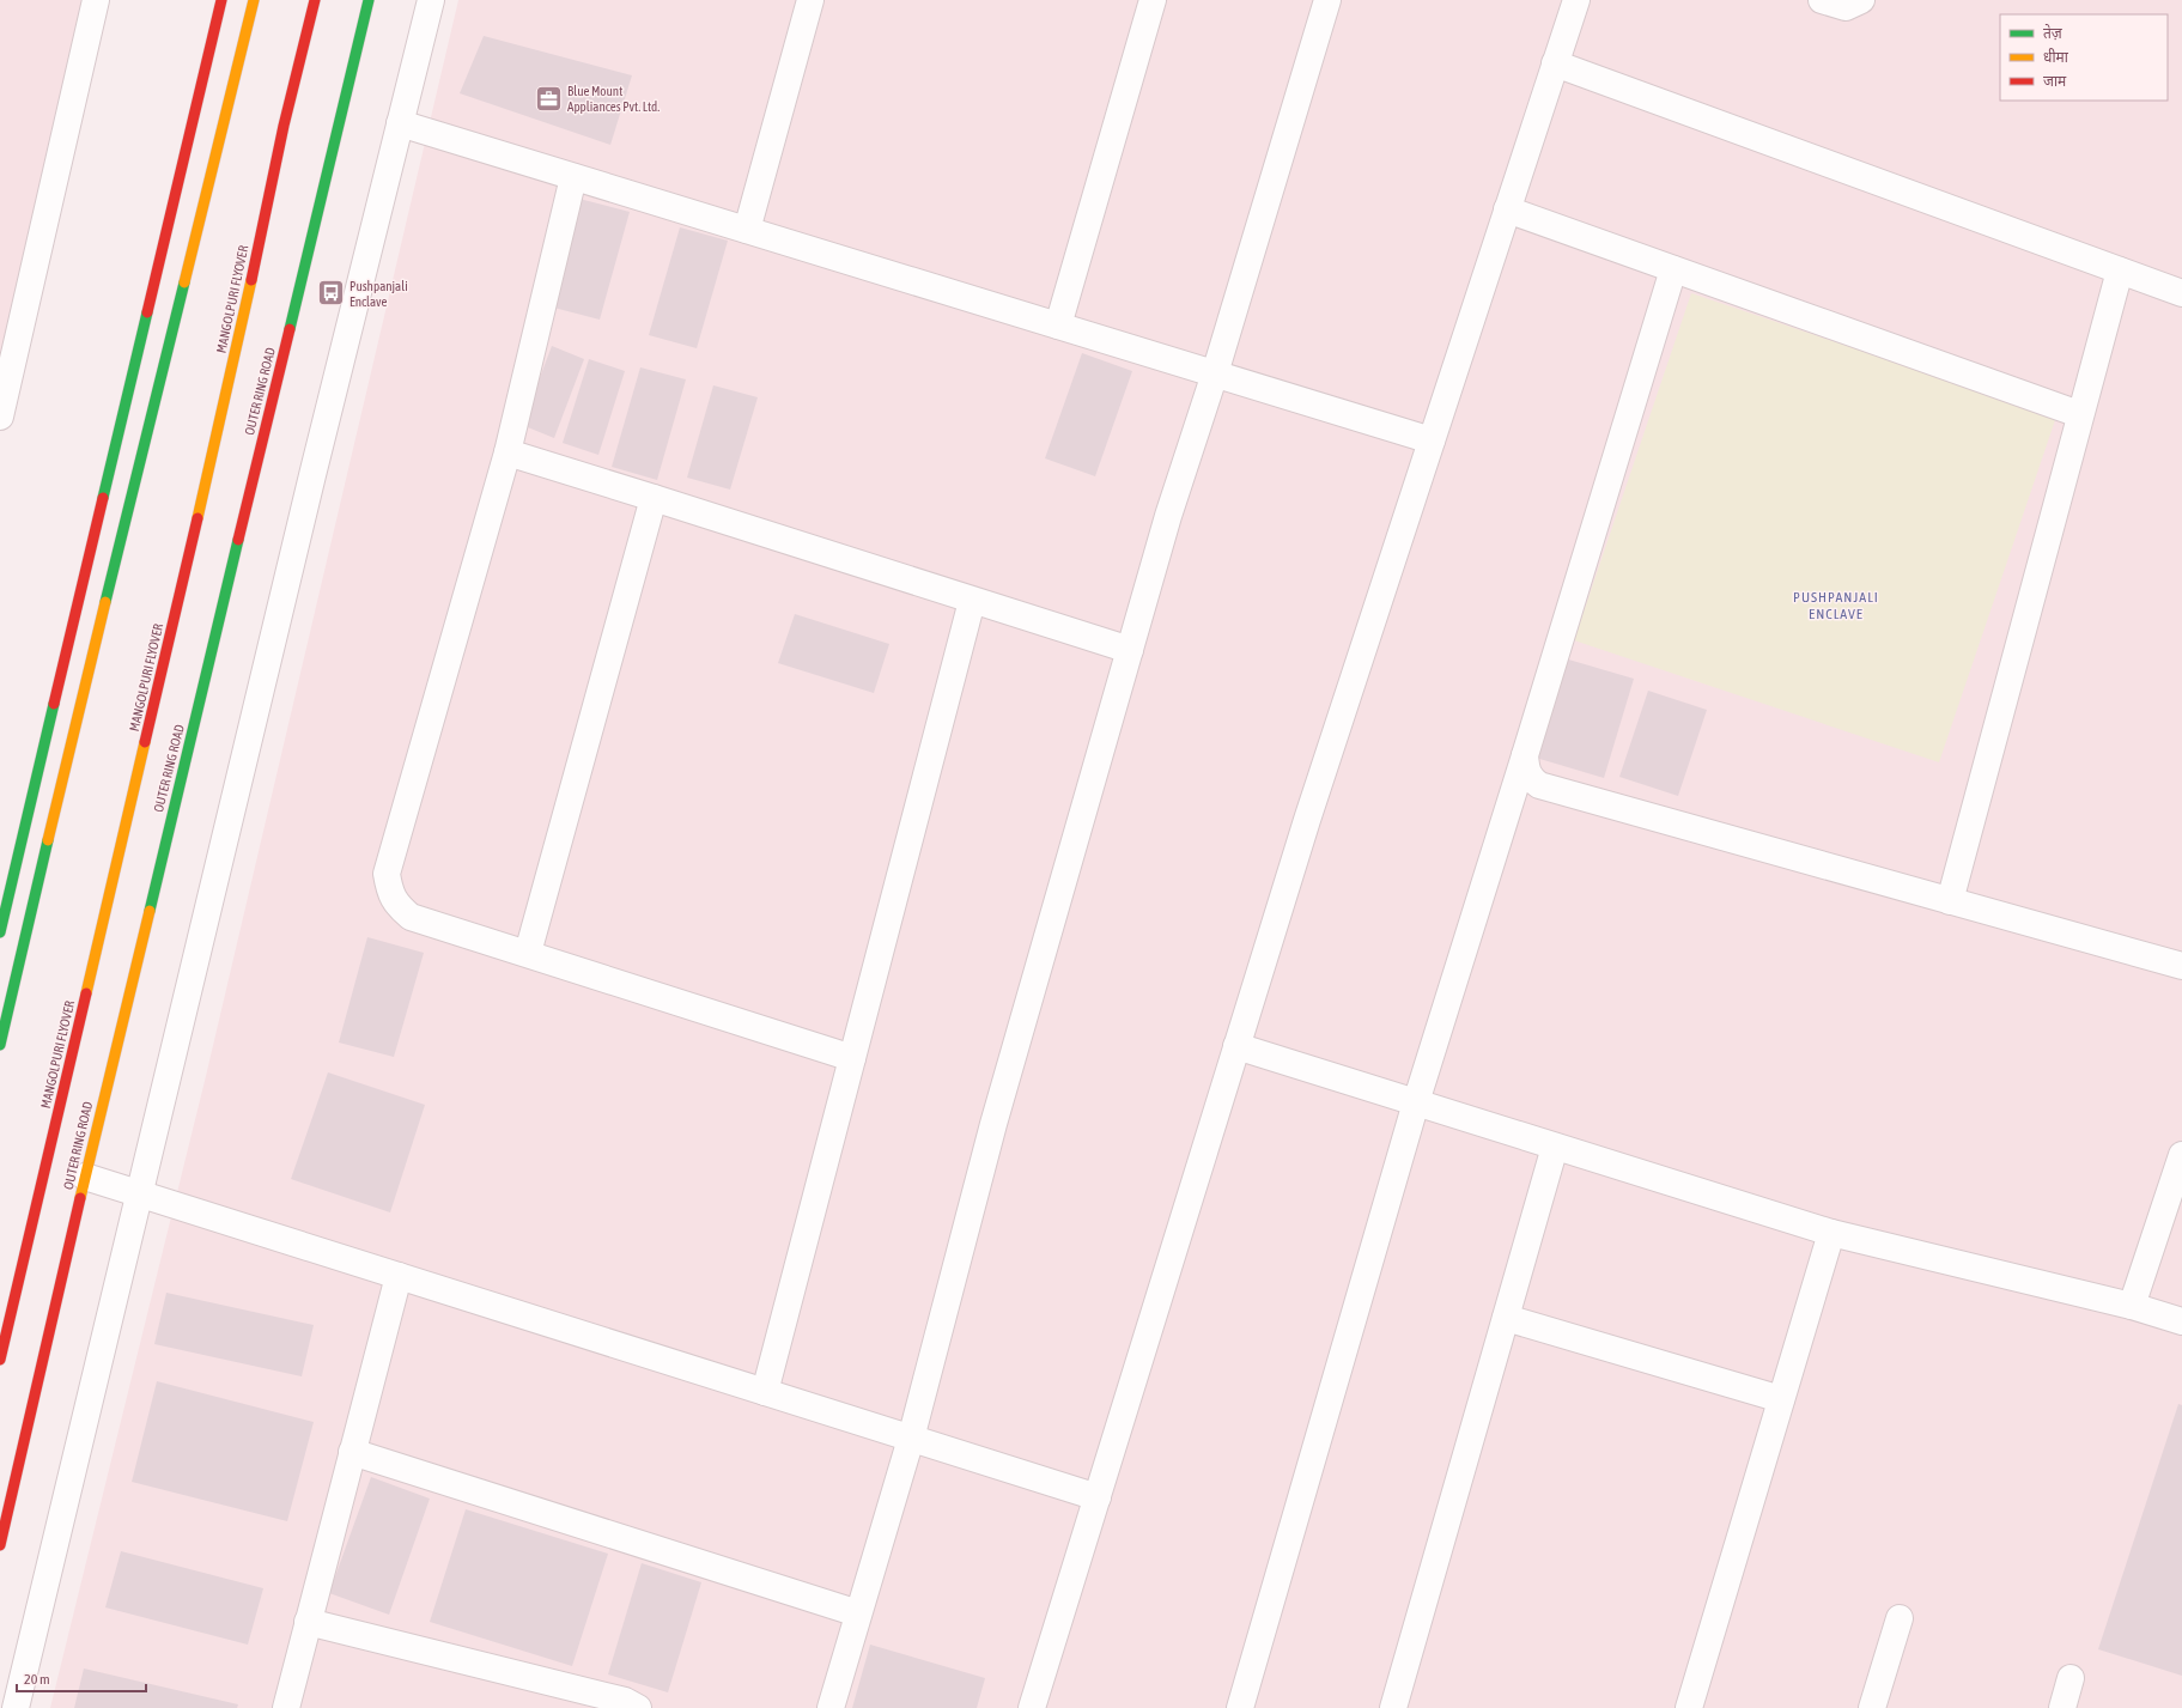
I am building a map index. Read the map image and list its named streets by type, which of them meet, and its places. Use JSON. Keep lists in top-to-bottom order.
{
  "streets": {
    "main road": ["MANGOLPURI FLYOVER", "OUTER RING ROAD"]
  },
  "districts": ["PUSHPANJALI ENCLAVE"],
  "places": {
    "office": ["Blue Mount Appliances Pvt. Ltd."],
    "bus stop": ["Pushpanjali Enclave"]
  },
  "legend": ["तेज़", "धीमा", "जाम"],
  "scale_bar": "20 m"
}
